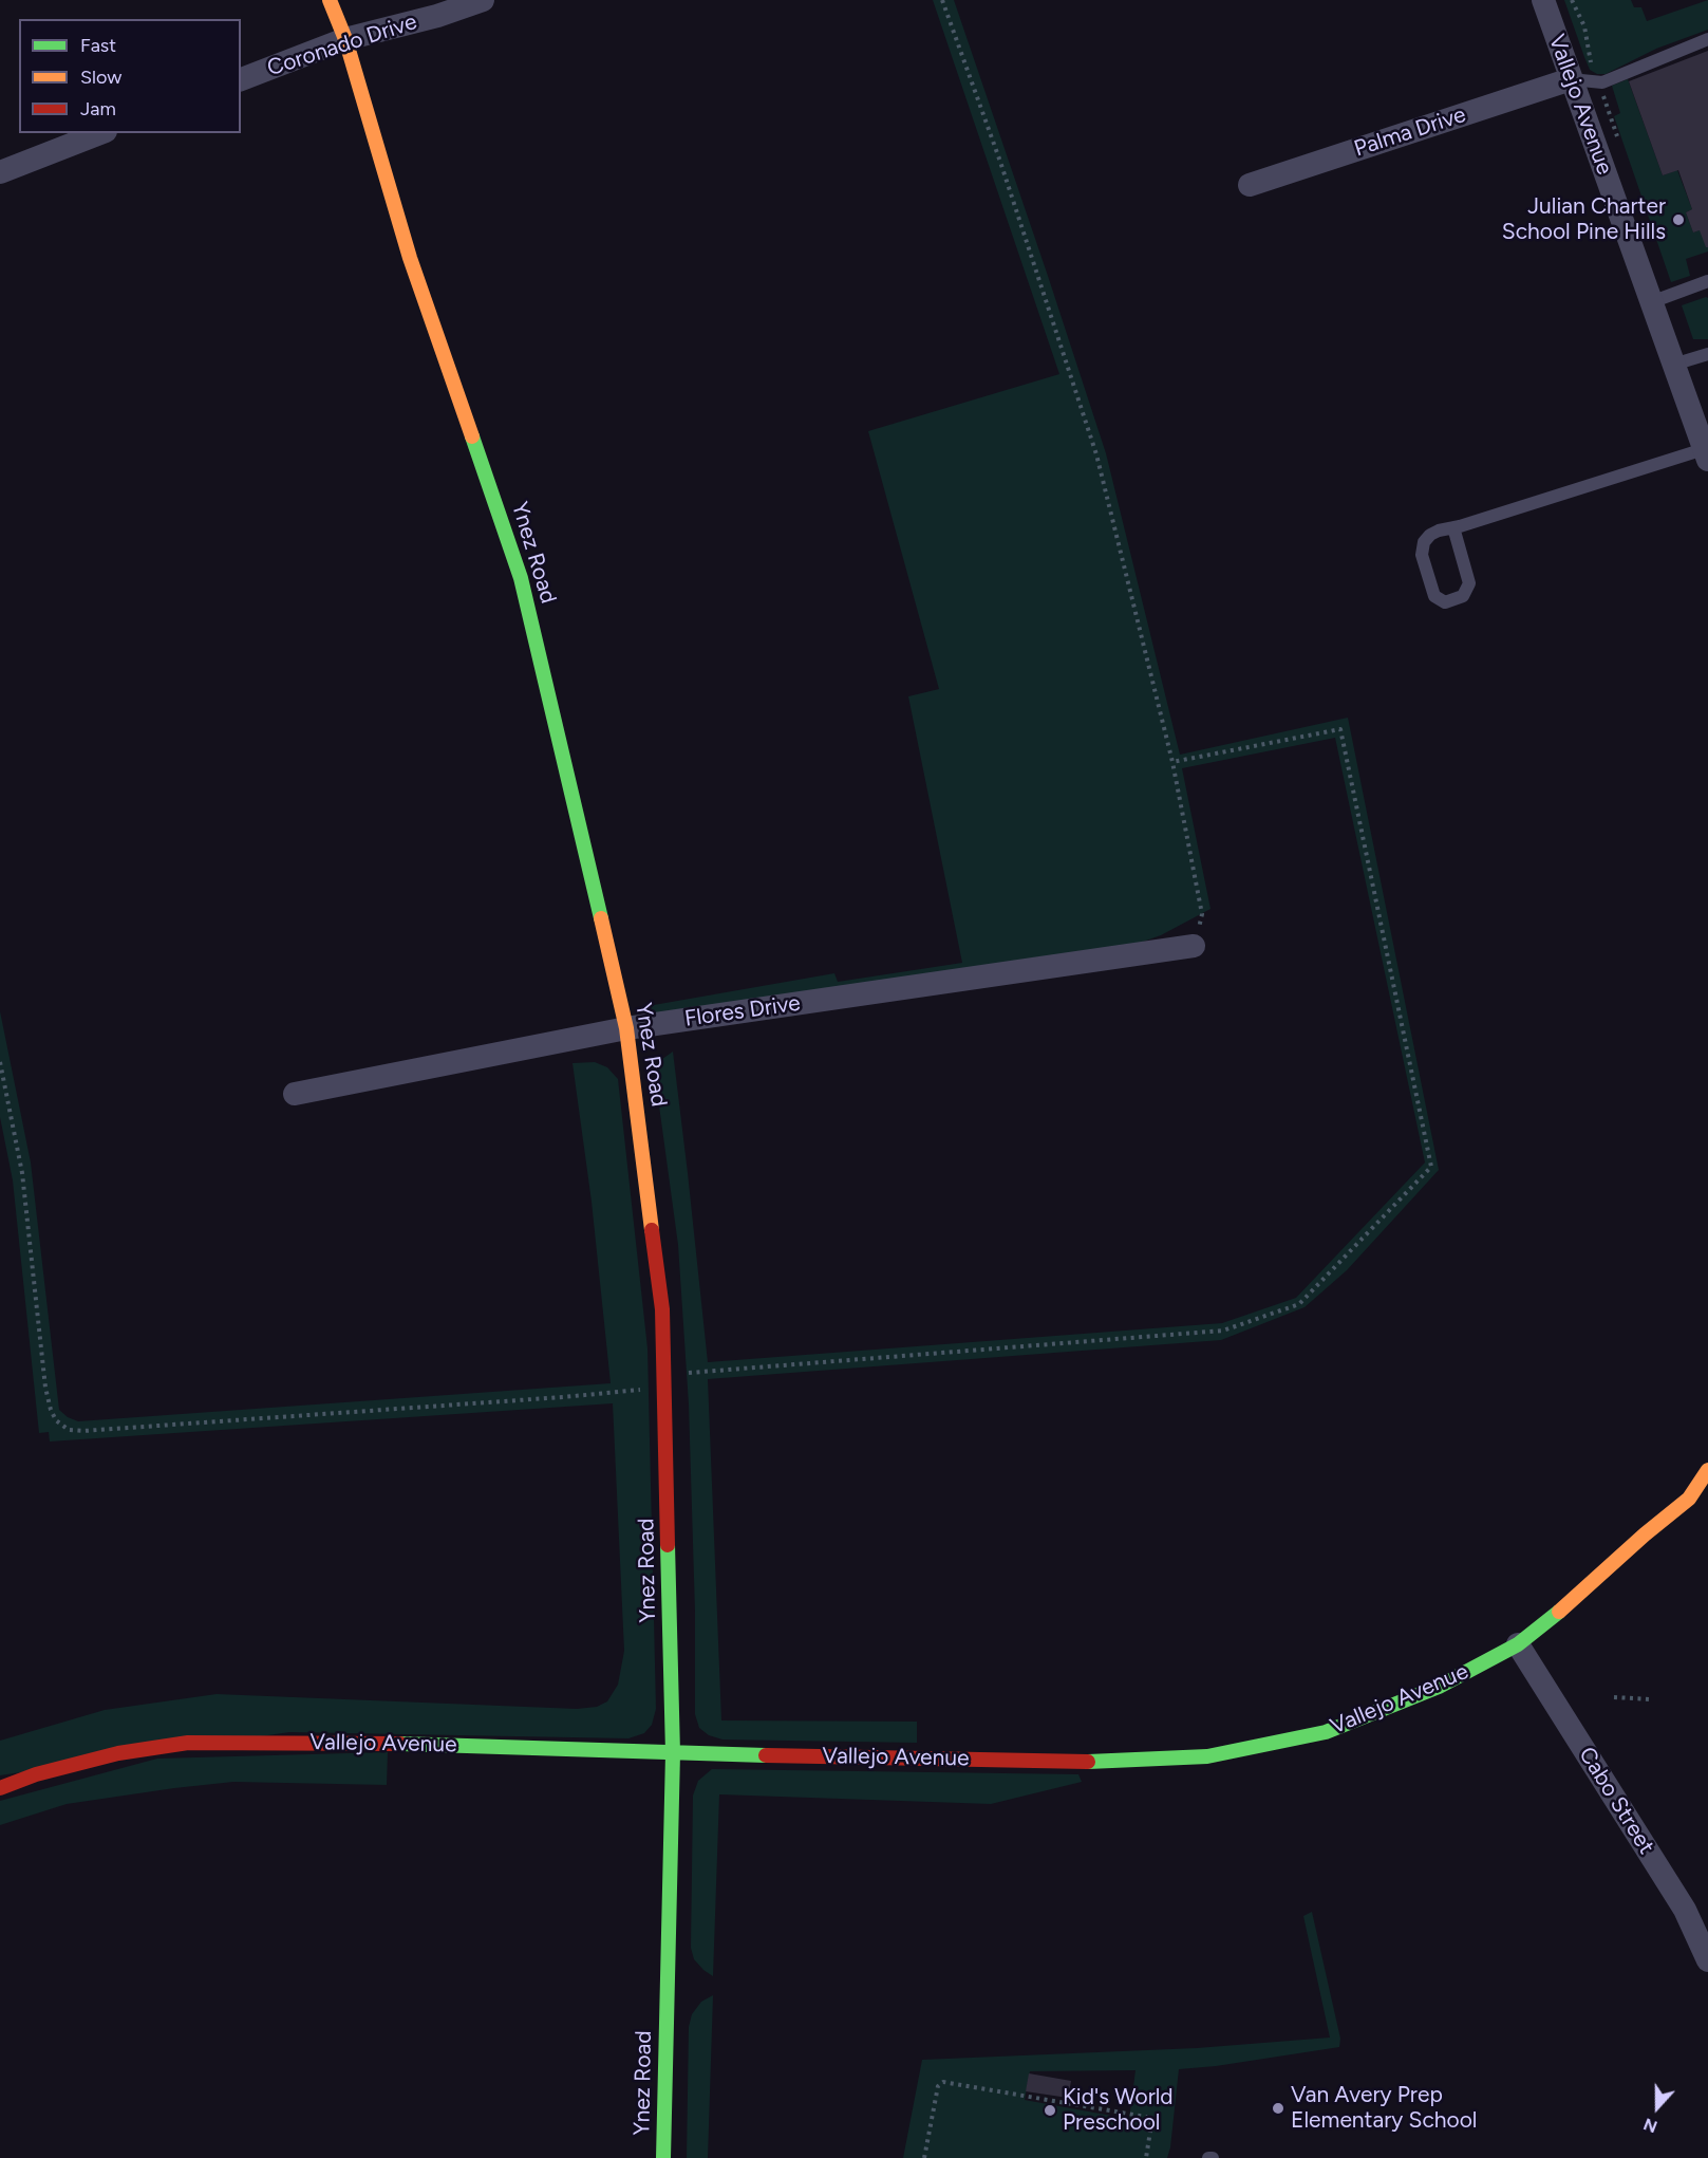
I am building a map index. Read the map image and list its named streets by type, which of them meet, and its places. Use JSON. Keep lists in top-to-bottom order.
{
  "streets": {
    "main road": ["Vallejo Avenue", "Ynez Road"],
    "street": [
      "Coronado Drive",
      "Palma Drive",
      "Flores Drive",
      "Cabo Street"
    ]
  },
  "crossings": [
    ["Coronado Drive", "Ynez Road"],
    ["Vallejo Avenue", "Palma Drive"],
    ["Vallejo Avenue", "Ynez Road"],
    ["Vallejo Avenue", "Cabo Street"],
    ["Ynez Road", "Flores Drive"]
  ],
  "places": ["Julian Charter School Pine Hills", "Van Avery Prep Elementary School", "Kid's World Preschool"],
  "legend": ["Fast", "Slow", "Jam"],
  "north": "bottom"
}
